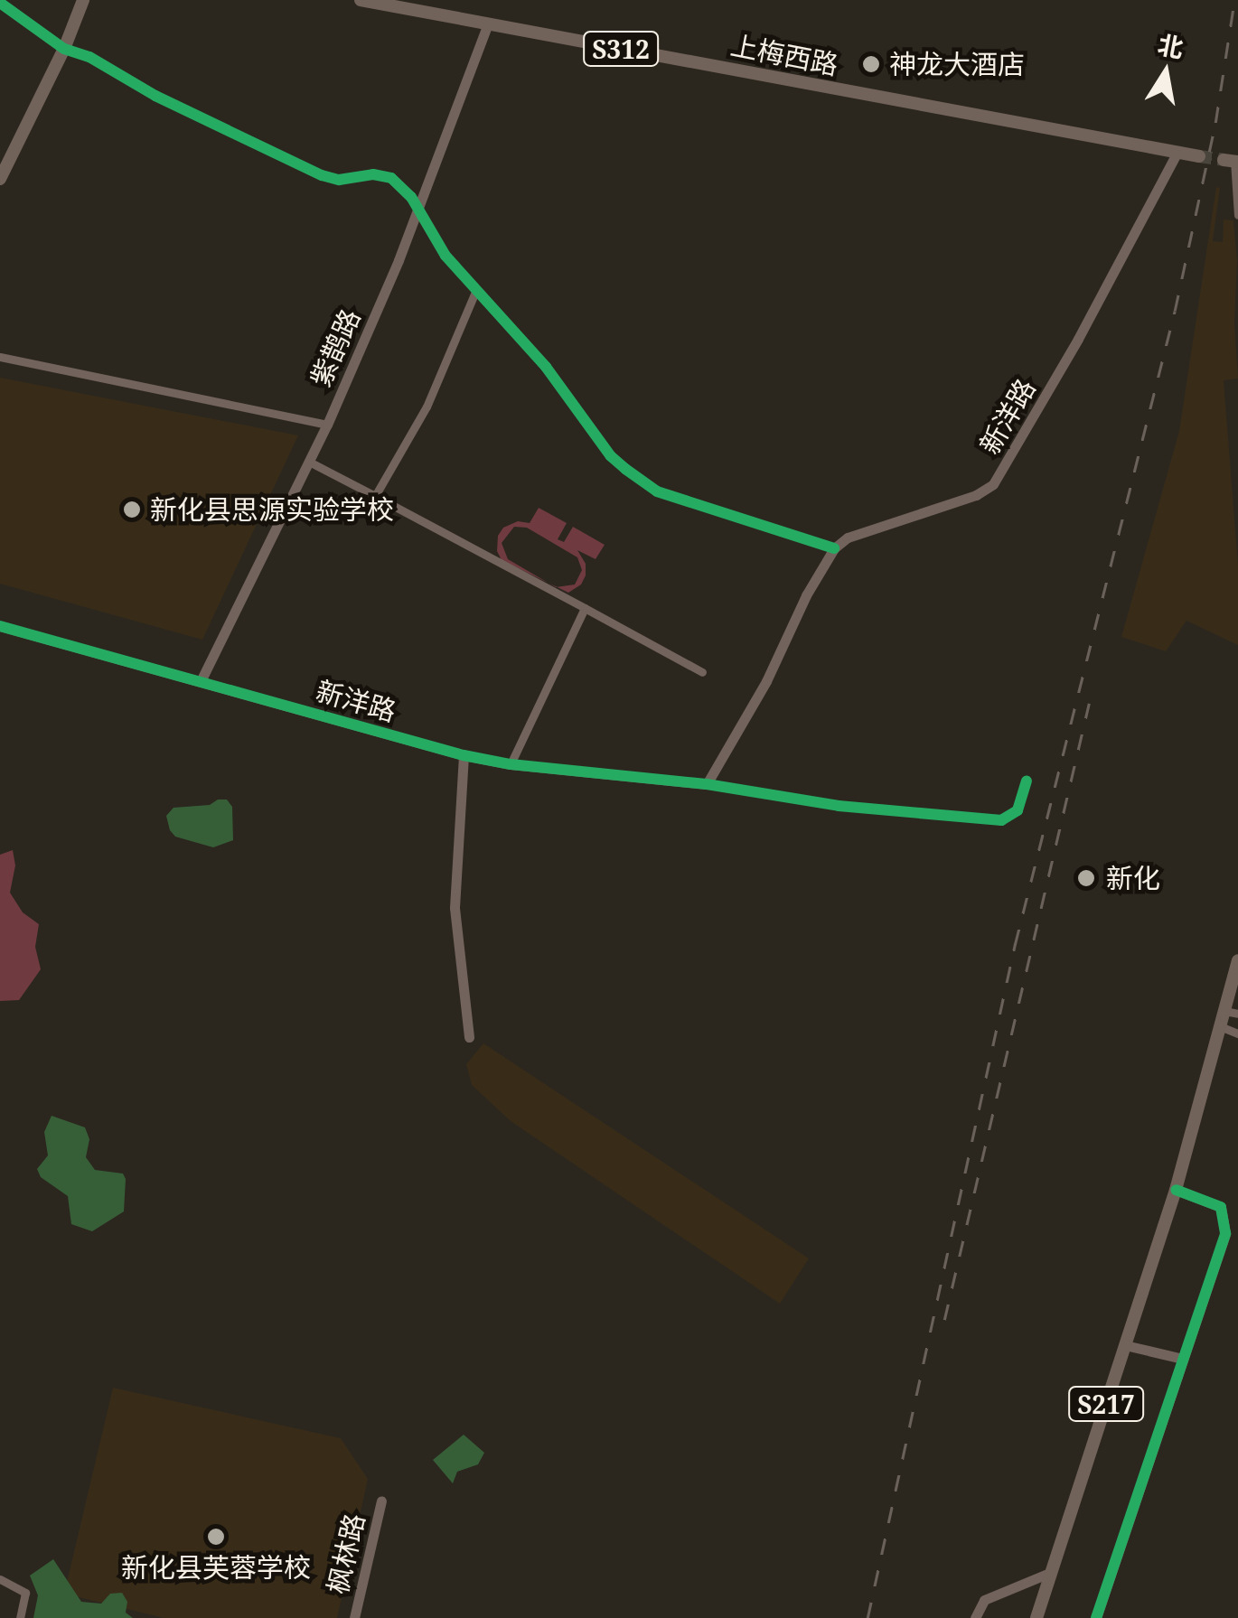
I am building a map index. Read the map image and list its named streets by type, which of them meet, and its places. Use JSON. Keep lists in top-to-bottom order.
{
  "streets": {
    "main road": ["S312", "上梅西路", "S217"],
    "street": ["紫鹊路", "新洋路", "枫林路"]
  },
  "crossings": [
    ["上梅西路", "紫鹊路"],
    ["上梅西路", "新洋路"],
    ["紫鹊路", "新洋路"]
  ],
  "places": [
    "神龙大酒店",
    "新化县思源实验学校",
    "新化",
    "新化县芙蓉学校"
  ],
  "north": "top"
}
